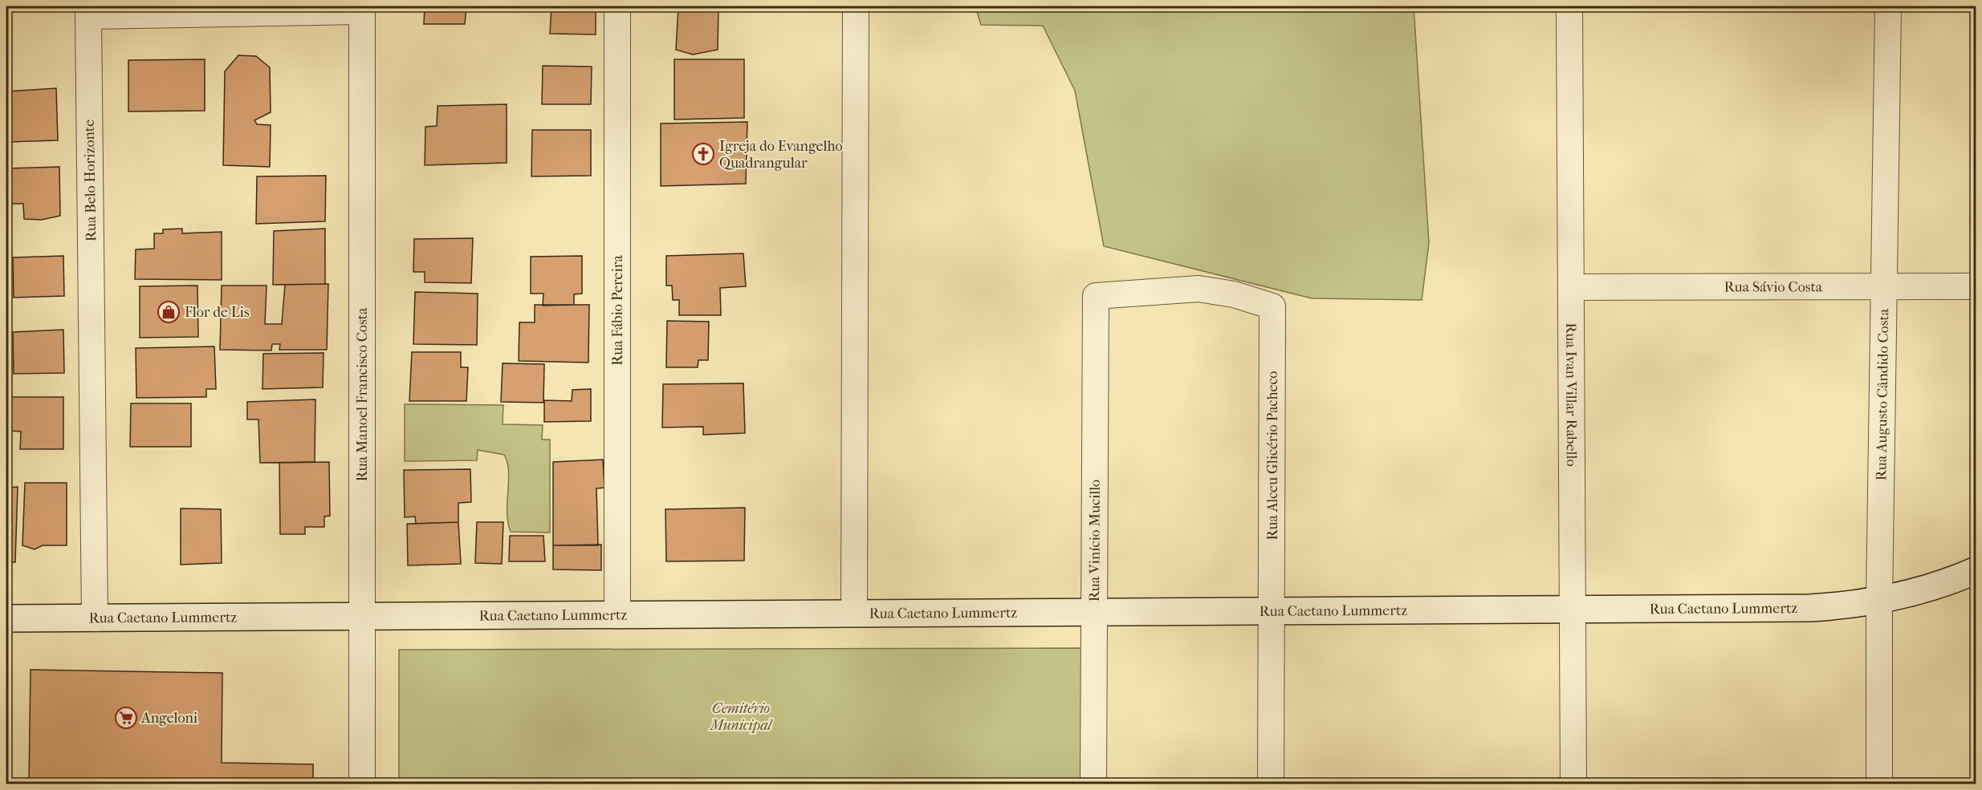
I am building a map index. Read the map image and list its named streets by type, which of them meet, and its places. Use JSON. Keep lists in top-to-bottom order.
{
  "streets": {
    "street": [
      "Rua Belo Horizonte",
      "Rua Sávio Costa",
      "Rua Fábio Pereira",
      "Rua Manoel Francisco Costa",
      "Rua Ivan Villar Rabello",
      "Rua Augusto Cândido Costa",
      "Rua Alceu Glicério Pacheco",
      "Rua Vinício Mucillo",
      "Rua Caetano Lummertz"
    ]
  },
  "crossings": [
    ["Rua Belo Horizonte", "Rua Manoel Francisco Costa"],
    ["Rua Belo Horizonte", "Rua Caetano Lummertz"],
    ["Rua Sávio Costa", "Rua Ivan Villar Rabello"],
    ["Rua Sávio Costa", "Rua Augusto Cândido Costa"],
    ["Rua Fábio Pereira", "Rua Caetano Lummertz"],
    ["Rua Manoel Francisco Costa", "Rua Caetano Lummertz"],
    ["Rua Ivan Villar Rabello", "Rua Caetano Lummertz"],
    ["Rua Augusto Cândido Costa", "Rua Caetano Lummertz"],
    ["Rua Alceu Glicério Pacheco", "Rua Vinício Mucillo"],
    ["Rua Alceu Glicério Pacheco", "Rua Caetano Lummertz"],
    ["Rua Vinício Mucillo", "Rua Caetano Lummertz"]
  ],
  "parks": ["Cemitério Municipal"],
  "places": {
    "church": ["Igreja do Evangelho Quadrangular"],
    "shop": ["Flor de Lis"],
    "supermarket": ["Angeloni"]
  }
}
